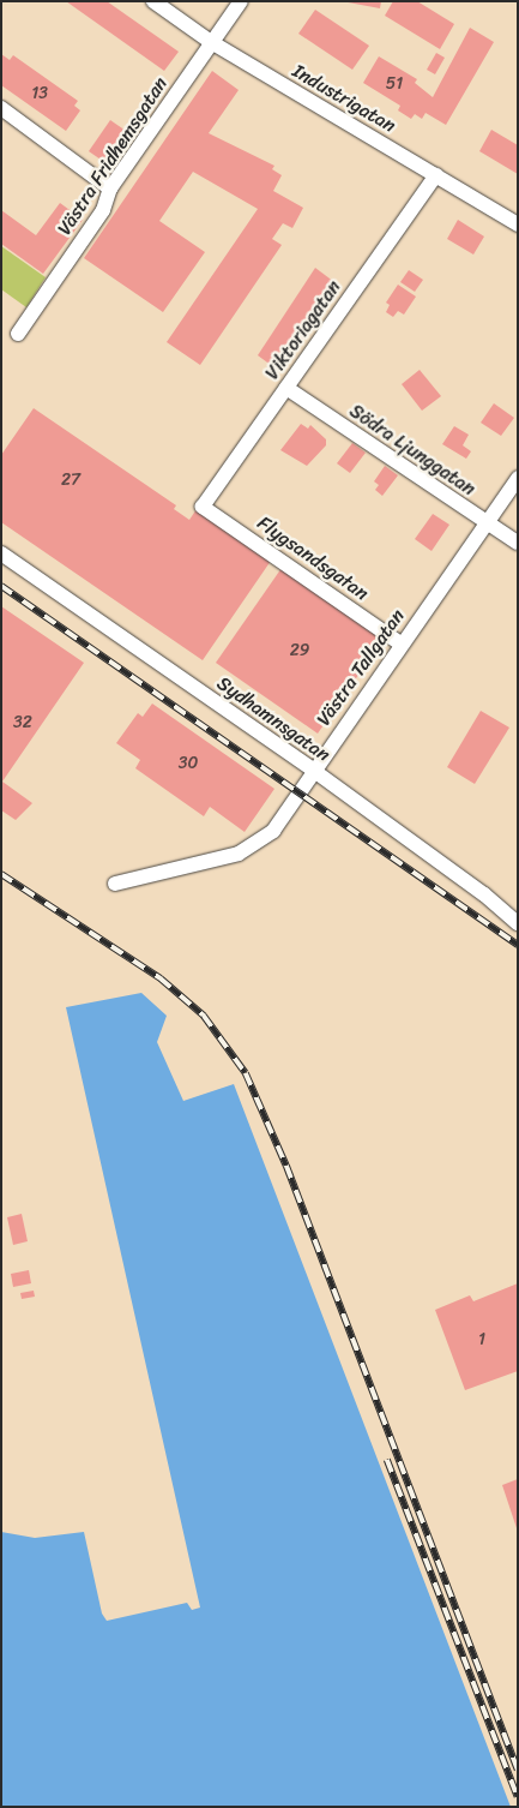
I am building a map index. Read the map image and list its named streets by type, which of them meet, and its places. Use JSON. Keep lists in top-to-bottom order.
{
  "streets": {
    "street": [
      "Industrigatan",
      "Västra Fridhemsgatan",
      "Viktoriagatan",
      "Södra Ljunggatan",
      "Flygsandsgatan",
      "Västra Tallgatan",
      "Sydhamnsgatan"
    ]
  },
  "crossings": [
    ["Industrigatan", "Västra Fridhemsgatan"],
    ["Industrigatan", "Viktoriagatan"],
    ["Viktoriagatan", "Södra Ljunggatan"],
    ["Viktoriagatan", "Flygsandsgatan"],
    ["Södra Ljunggatan", "Västra Tallgatan"],
    ["Flygsandsgatan", "Västra Tallgatan"],
    ["Västra Tallgatan", "Sydhamnsgatan"]
  ],
  "house_numbers": [
    "51",
    "13",
    "27",
    "29",
    "32",
    "30",
    "1"
  ]
}
